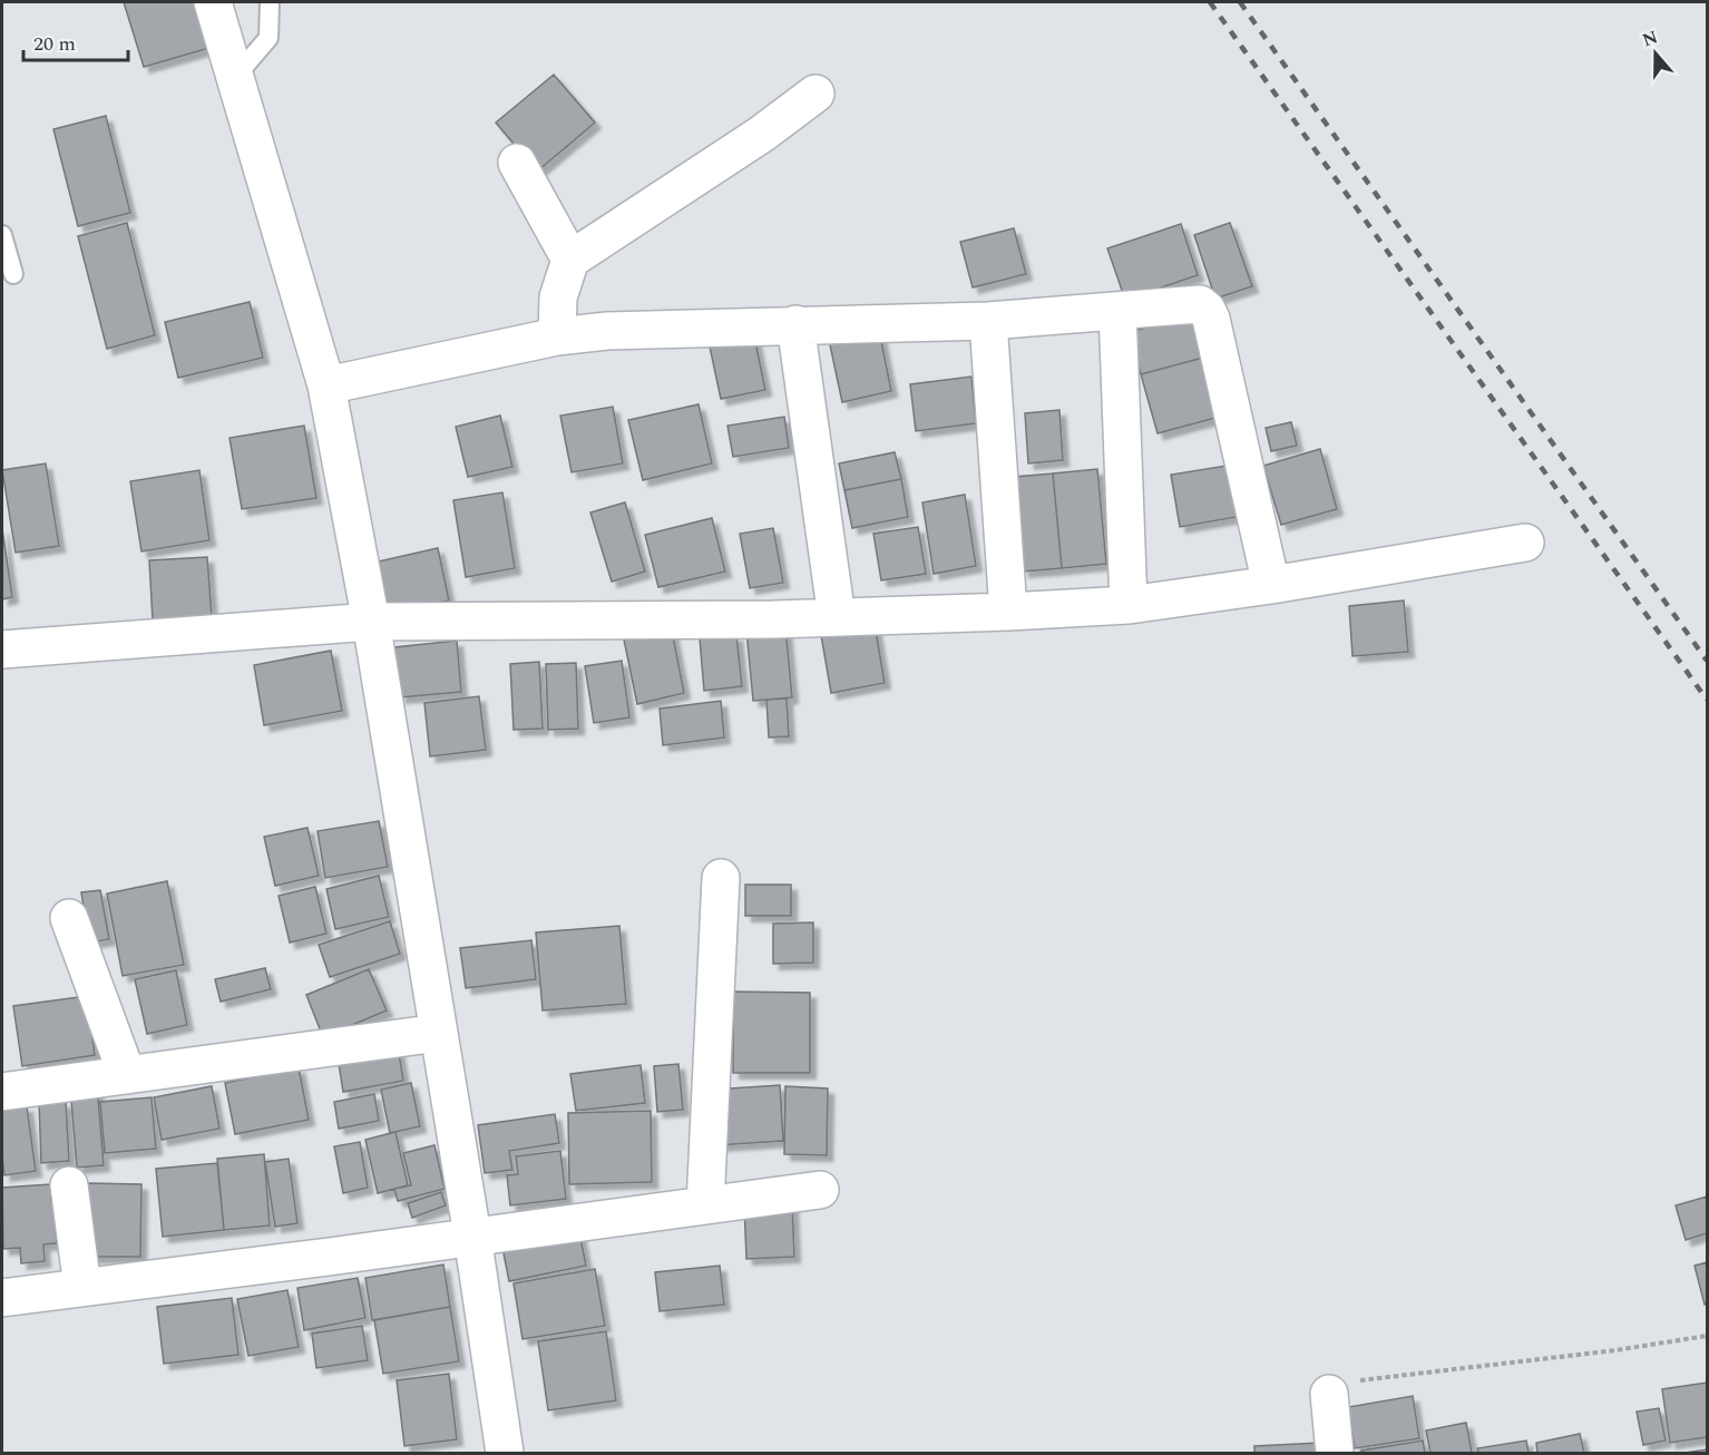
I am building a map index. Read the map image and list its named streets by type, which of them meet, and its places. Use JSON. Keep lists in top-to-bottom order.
{
  "scale_bar": "20 m",
  "north": "top"
}
